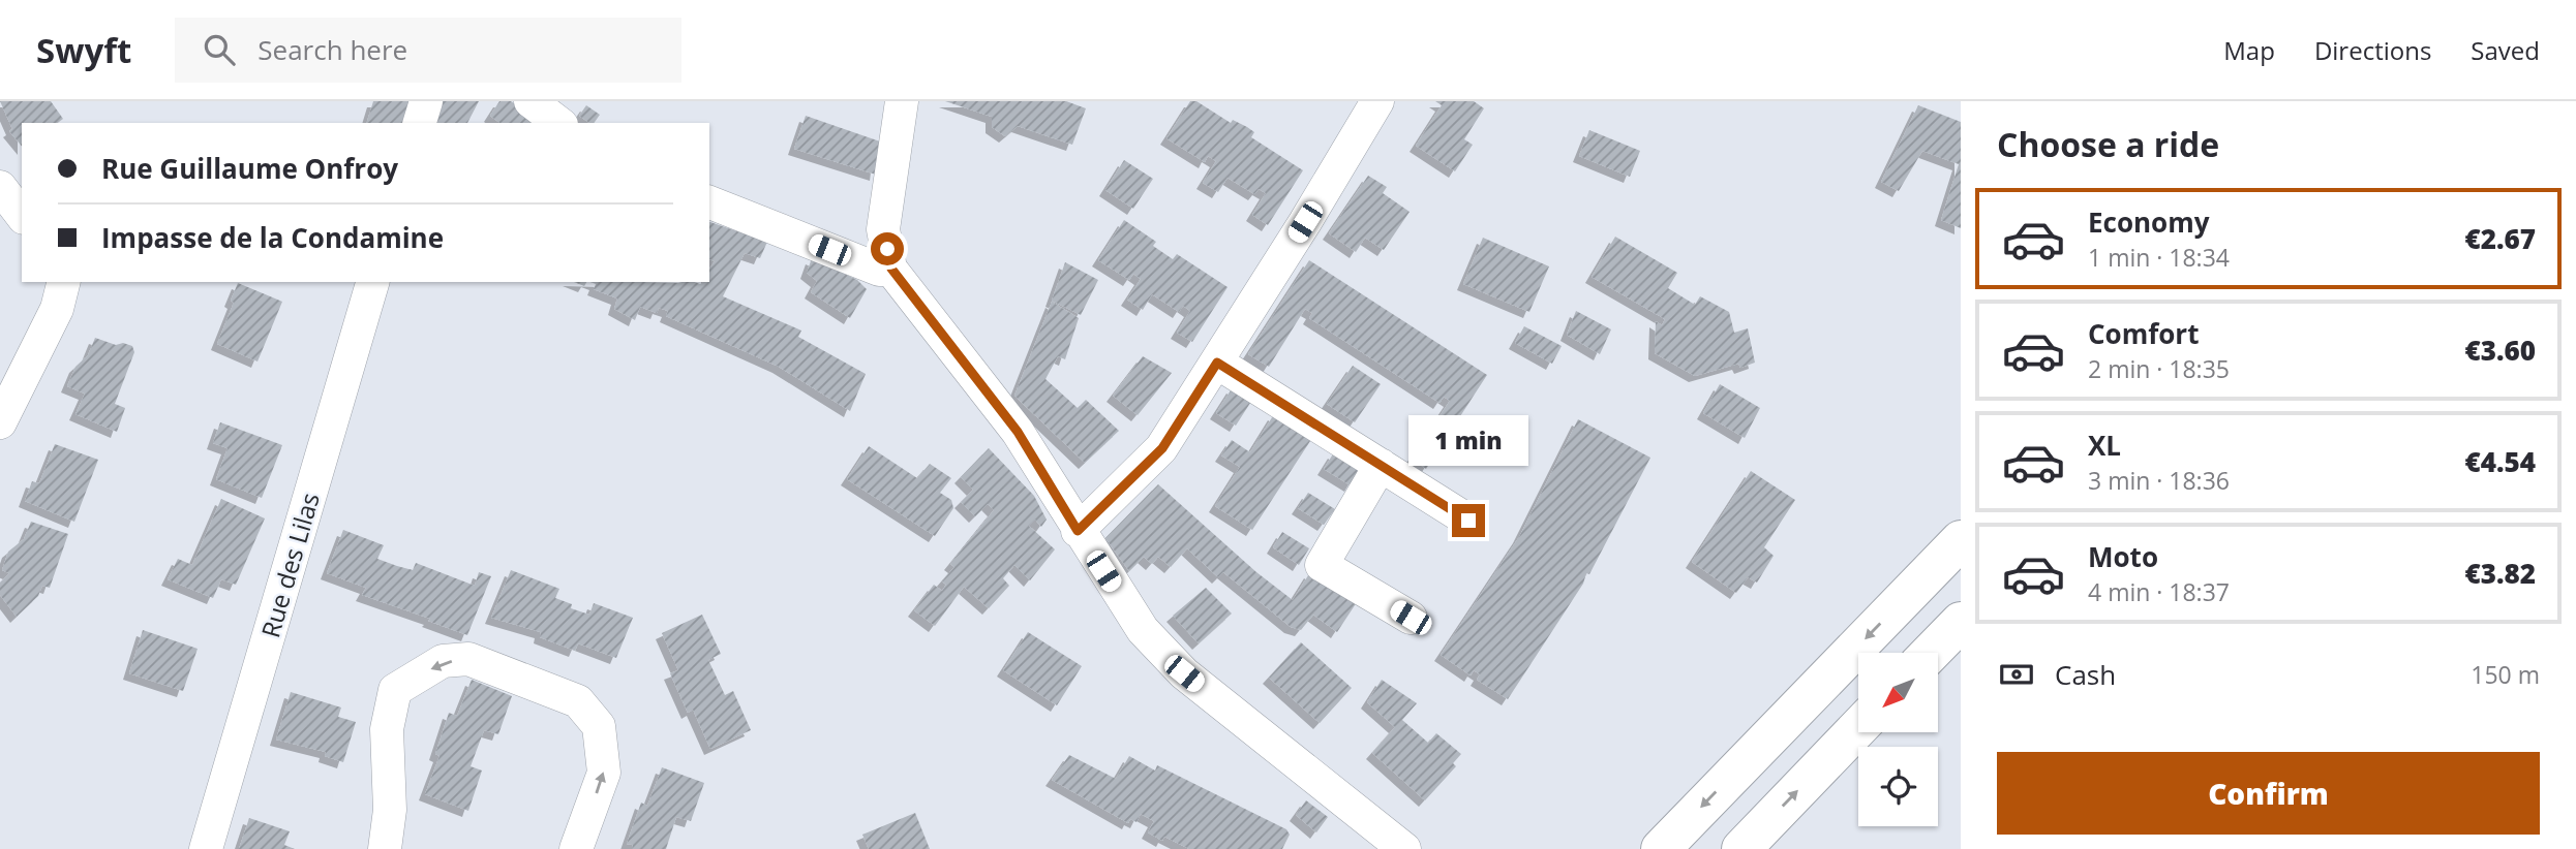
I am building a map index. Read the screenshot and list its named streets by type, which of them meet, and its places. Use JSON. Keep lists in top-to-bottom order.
{
  "streets": {
    "street": ["Rue des Lilas"]
  },
  "north": "bottom left",
  "page": {
    "header": "Swyft",
    "search": "Search here",
    "nav": ["Map", "Directions", "Saved"],
    "heading": "Choose a ride",
    "banner": ["Rue Guillaume Onfroy", "Impasse de la Condamine"],
    "list": [
      {
        "name": "Economy",
        "note": "1 min · 18:34",
        "value": "€2.67"
      },
      {
        "name": "Comfort",
        "note": "2 min · 18:35",
        "value": "€3.60"
      },
      {
        "name": "XL",
        "note": "3 min · 18:36",
        "value": "€4.54"
      },
      {
        "name": "Moto",
        "note": "4 min · 18:37",
        "value": "€3.82"
      }
    ],
    "bubble": "1 min",
    "pay": ["Cash", "150 m"],
    "buttons": "Confirm"
  }
}
